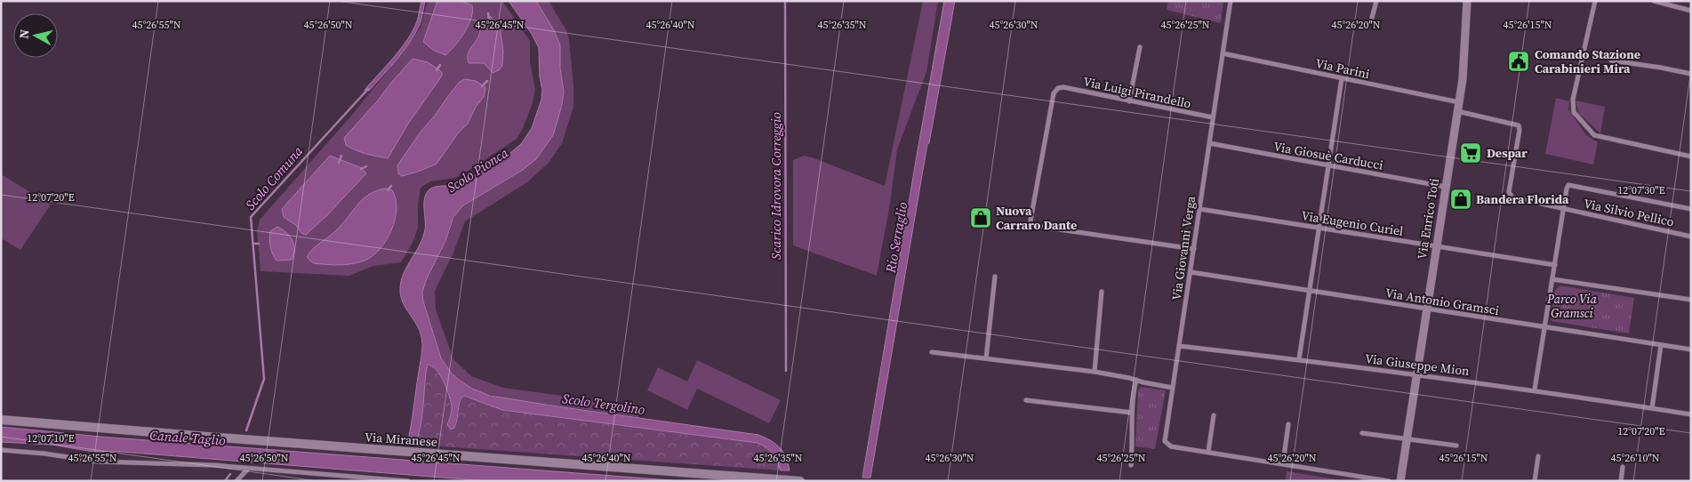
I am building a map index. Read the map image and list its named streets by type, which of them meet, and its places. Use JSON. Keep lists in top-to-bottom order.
{
  "streets": {
    "main road": ["Via Miranese"],
    "street": [
      "Via Parini",
      "Via Luigi Pirandello",
      "Via Giosuè Carducci",
      "Via Silvio Pellico",
      "Via Enrico Toti",
      "Via Eugenio Curiel",
      "Via Giovanni Verga",
      "Via Antonio Gramsci",
      "Via Giuseppe Mion"
    ]
  },
  "crossings": [
    ["Via Parini", "Via Enrico Toti"],
    ["Via Parini", "Via Giovanni Verga"],
    ["Via Luigi Pirandello", "Via Giovanni Verga"],
    ["Via Giosuè Carducci", "Via Enrico Toti"],
    ["Via Giosuè Carducci", "Via Giovanni Verga"],
    ["Via Silvio Pellico", "Via Enrico Toti"],
    ["Via Enrico Toti", "Via Eugenio Curiel"],
    ["Via Enrico Toti", "Via Antonio Gramsci"],
    ["Via Enrico Toti", "Via Giuseppe Mion"],
    ["Via Eugenio Curiel", "Via Giovanni Verga"],
    ["Via Giovanni Verga", "Via Antonio Gramsci"],
    ["Via Giovanni Verga", "Via Giuseppe Mion"]
  ],
  "water": [
    "Scolo Pionca",
    "Scolo Comuna",
    "Scarico Idrovora Correggio",
    "Rio Serraglio",
    "Scolo Tergolino",
    "Canale Taglio"
  ],
  "parks": ["Parco Via Gramsci"],
  "places": {
    "public building": ["Comando Stazione Carabinieri Mira"],
    "supermarket": ["Despar"],
    "shop": ["Bandera Florida", "Nuova Carraro Dante"]
  },
  "north": "left",
  "coordinates": [
    "45°26'55\"N",
    "45°26'50\"N",
    "45°26'45\"N",
    "45°26'40\"N",
    "45°26'35\"N",
    "45°26'30\"N",
    "45°26'25\"N",
    "45°26'20\"N",
    "45°26'15\"N",
    "12°07'30\"E",
    "12°07'20\"E",
    "12°07'10\"E",
    "45°26'10\"N"
  ]
}
